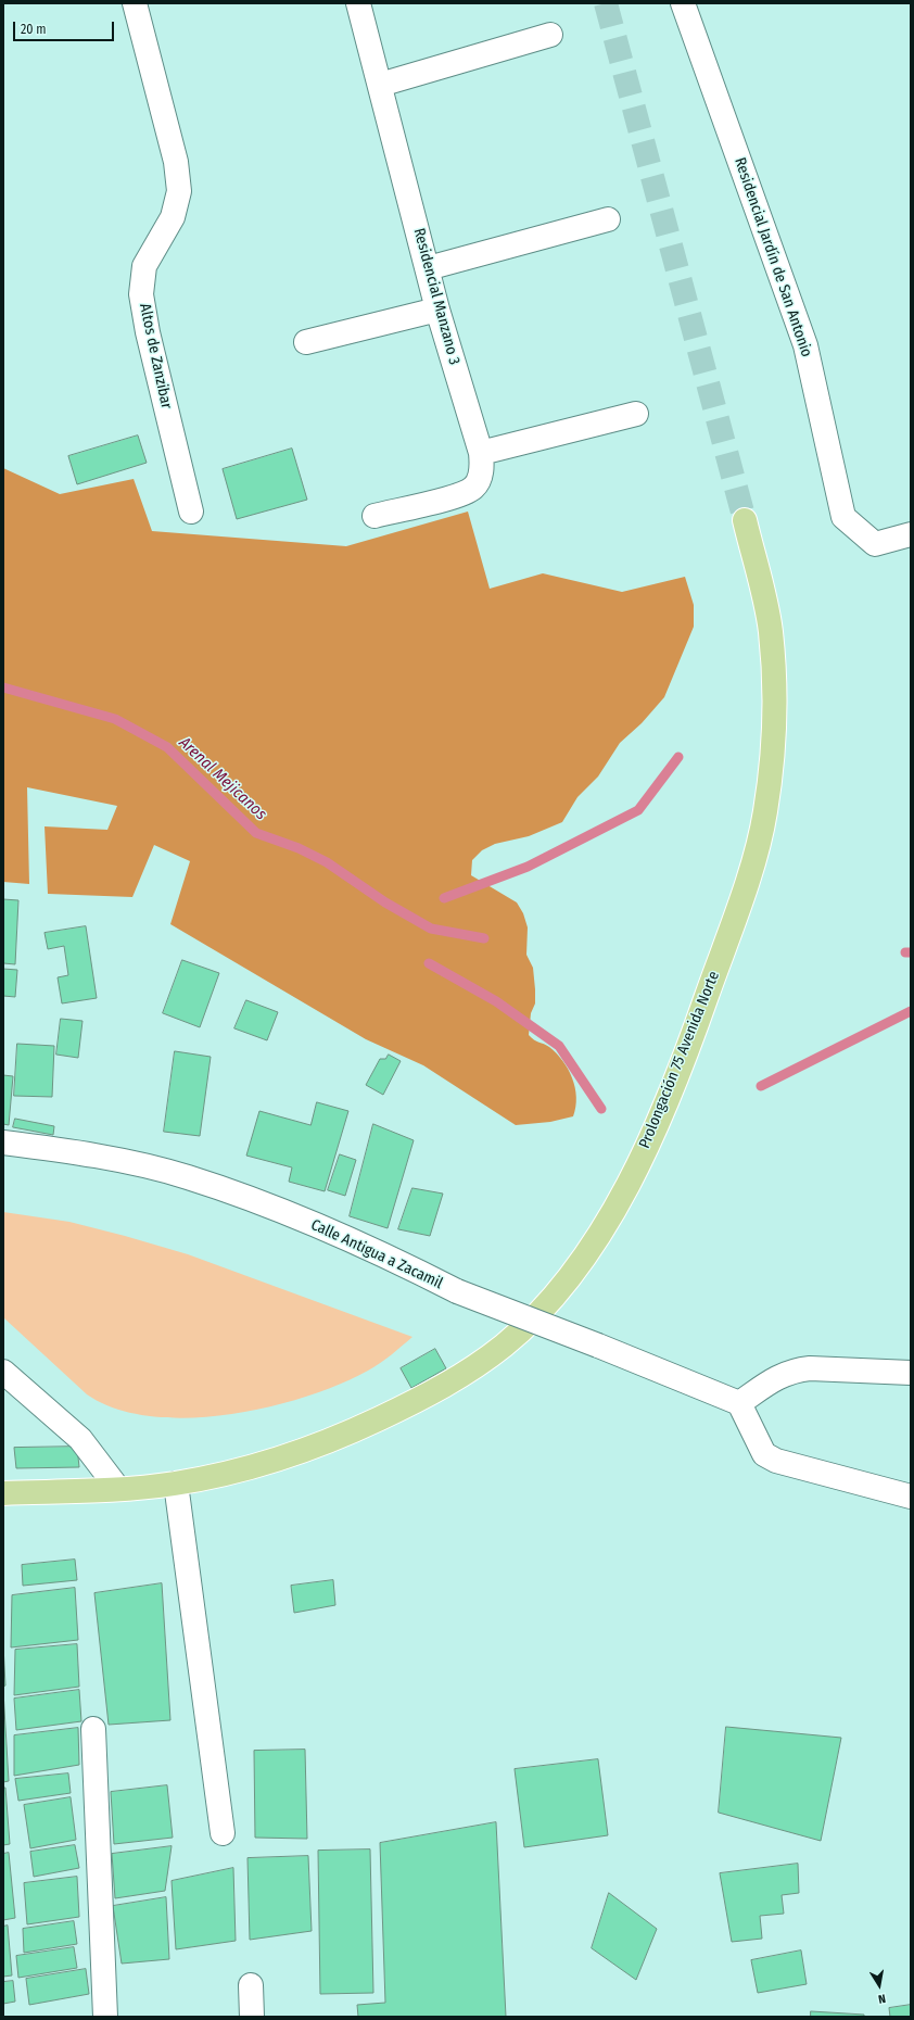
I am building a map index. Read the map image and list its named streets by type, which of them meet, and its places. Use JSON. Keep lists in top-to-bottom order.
{
  "streets": {
    "main road": ["Prolongación 75 Avenida Norte"],
    "street": [
      "Residencial Jardín de San Antonio",
      "Residencial Manzano 3",
      "Altos de Zanzibar",
      "Calle Antigua a Zacamil"
    ]
  },
  "water": ["Arenal Mejicanos"],
  "scale_bar": "20 m",
  "north": "bottom"
}
